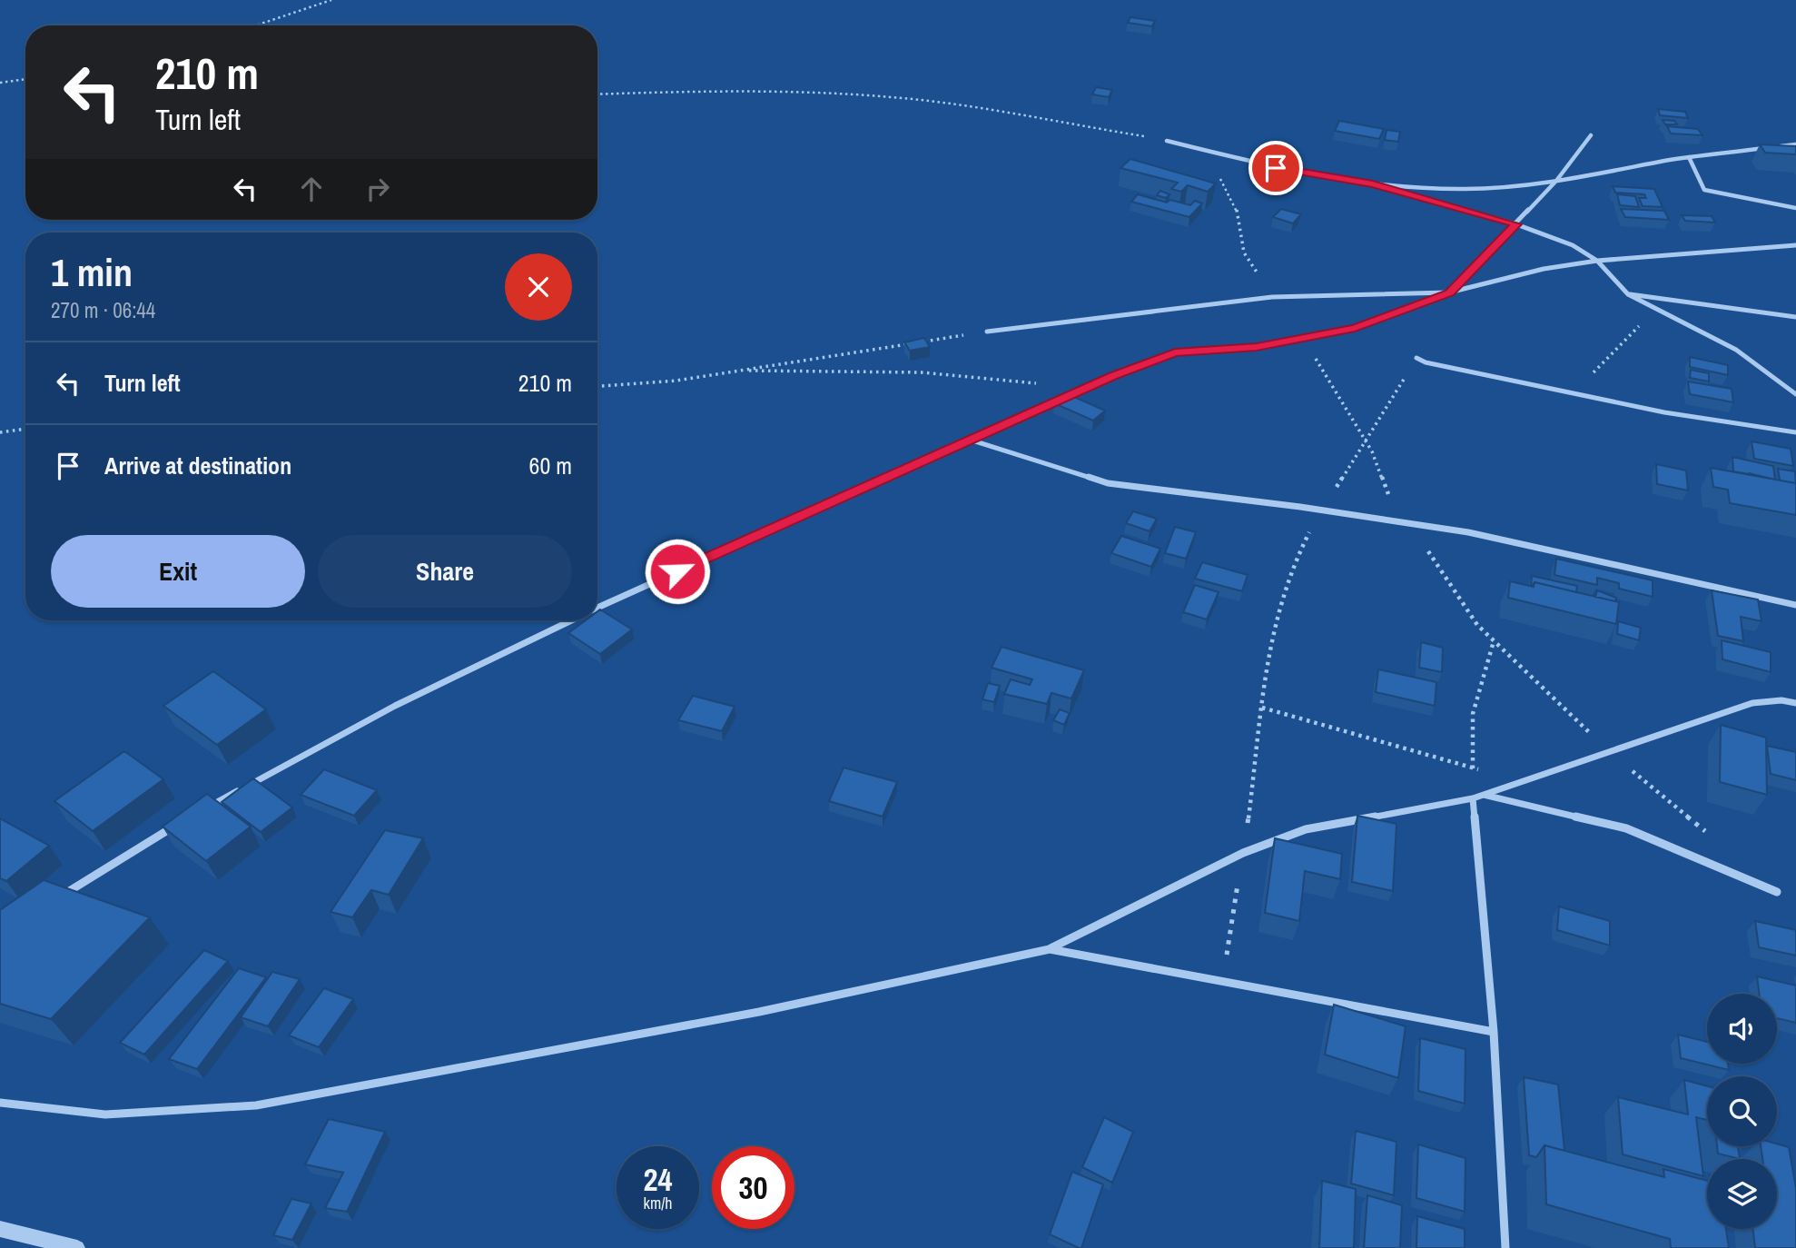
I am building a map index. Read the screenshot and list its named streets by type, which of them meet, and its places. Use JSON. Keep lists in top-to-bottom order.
{
  "page": {
    "turn": ["210 m", "Turn left"],
    "heading": ["1 min", "270 m · 06:44"],
    "list": [
      {
        "name": "Turn left",
        "value": "210 m"
      },
      {
        "name": "Arrive at destination",
        "value": "60 m"
      }
    ],
    "buttons": ["Exit", "Share"],
    "speed": "24 km/h",
    "limit": "30"
  }
}
